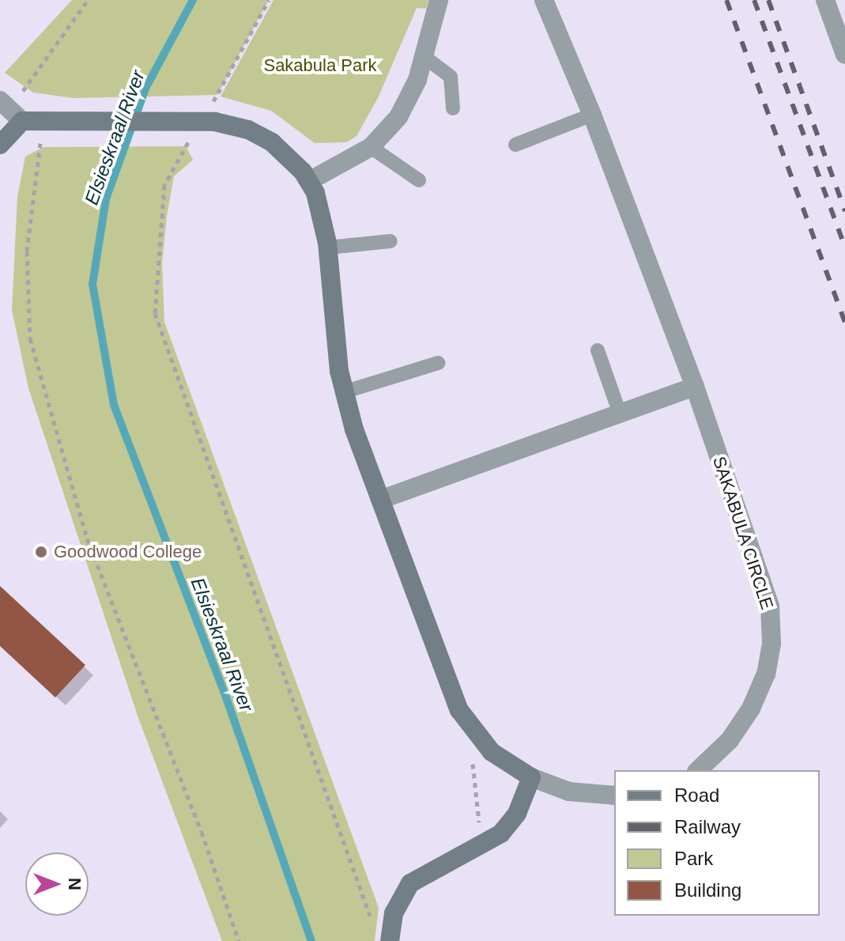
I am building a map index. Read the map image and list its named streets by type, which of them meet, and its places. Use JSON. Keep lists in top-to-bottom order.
{
  "streets": {
    "street": ["SAKABULA CIRCLE"]
  },
  "water": ["Elsieskraal River"],
  "parks": ["Sakabula Park"],
  "places": ["Goodwood College"],
  "legend": [
    "Road",
    "Railway",
    "Park",
    "Building"
  ],
  "north": "right"
}
